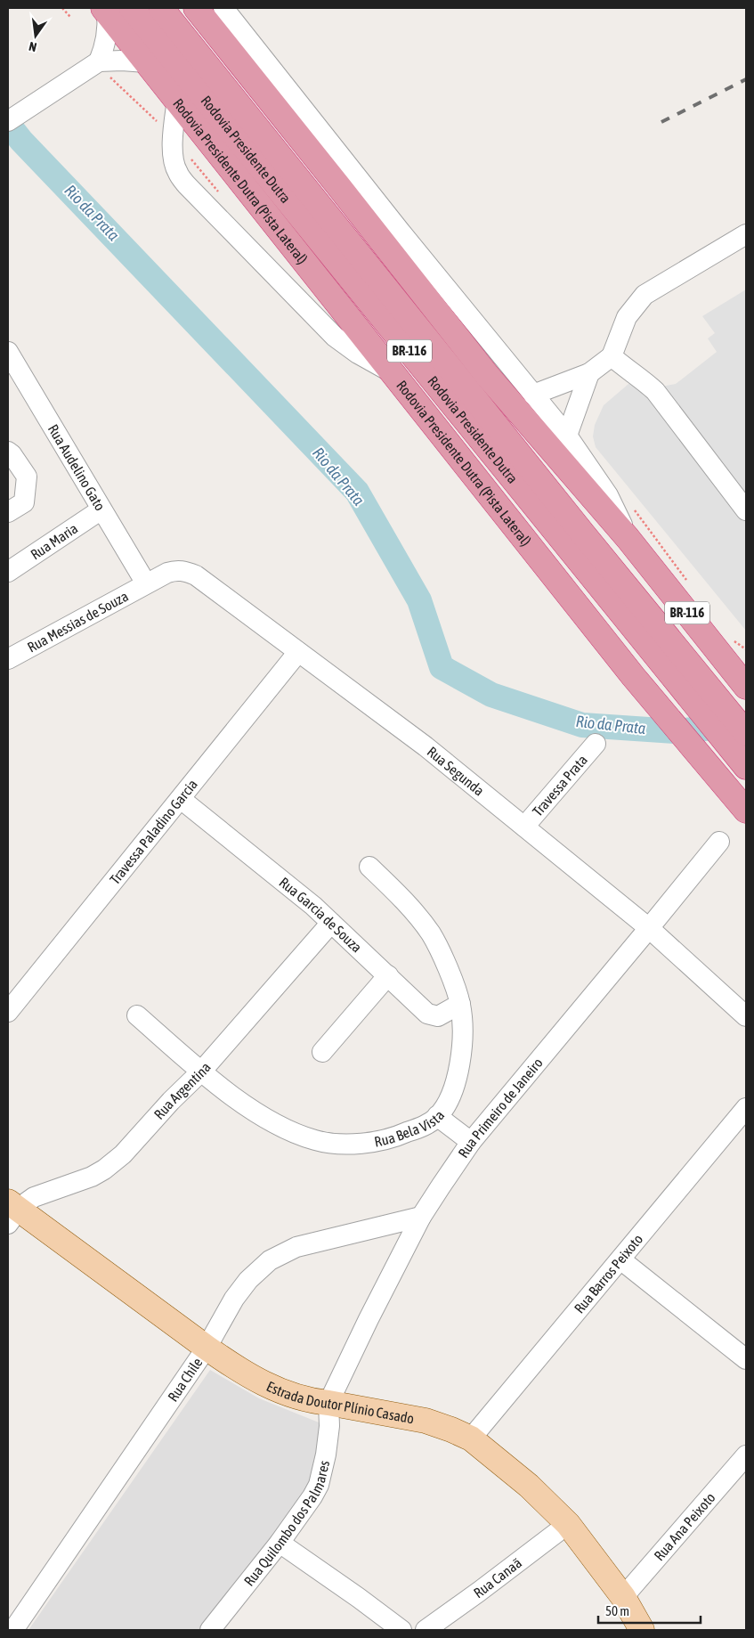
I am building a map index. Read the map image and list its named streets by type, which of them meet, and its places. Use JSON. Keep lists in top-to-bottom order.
{
  "streets": {
    "highway": ["Rodovia Presidente Dutra", "Rodovia Presidente Dutra (Pista Lateral)", "BR-116"],
    "main road": ["Estrada Doutor Plínio Casado"],
    "street": [
      "Rua Audelino Gato",
      "Rua Maria",
      "Rua Messias de Souza",
      "Rua Segunda",
      "Travessa Prata",
      "Travessa Paladino Garcia",
      "Rua Garcia de Souza",
      "Rua Argentina",
      "Rua Primeiro de Janeiro",
      "Rua Bela Vista",
      "Rua Barros Peixoto",
      "Rua Chile",
      "Rua Quilombo dos Palmares",
      "Rua Ana Peixoto",
      "Rua Canaã"
    ]
  },
  "crossings": [
    ["Rua Audelino Gato", "Rua Maria"],
    ["Rua Audelino Gato", "Rua Messias de Souza"],
    ["Rua Audelino Gato", "Rua Segunda"],
    ["Rua Messias de Souza", "Rua Segunda"],
    ["Rua Segunda", "Travessa Prata"],
    ["Rua Segunda", "Travessa Paladino Garcia"],
    ["Rua Segunda", "Rua Primeiro de Janeiro"],
    ["Travessa Paladino Garcia", "Rua Garcia de Souza"],
    ["Rua Garcia de Souza", "Rua Argentina"],
    ["Rua Garcia de Souza", "Rua Bela Vista"],
    ["Rua Argentina", "Rua Bela Vista"],
    ["Rua Argentina", "Estrada Doutor Plínio Casado"],
    ["Rua Primeiro de Janeiro", "Rua Chile"],
    ["Rua Primeiro de Janeiro", "Estrada Doutor Plínio Casado"],
    ["Rua Primeiro de Janeiro", "Rua Quilombo dos Palmares"],
    ["Rua Barros Peixoto", "Estrada Doutor Plínio Casado"],
    ["Rua Chile", "Estrada Doutor Plínio Casado"],
    ["Estrada Doutor Plínio Casado", "Rua Quilombo dos Palmares"],
    ["Estrada Doutor Plínio Casado", "Rua Ana Peixoto"],
    ["Estrada Doutor Plínio Casado", "Rua Canaã"]
  ],
  "water": ["Rio da Prata"],
  "scale_bar": "50 m",
  "north": "bottom"
}
